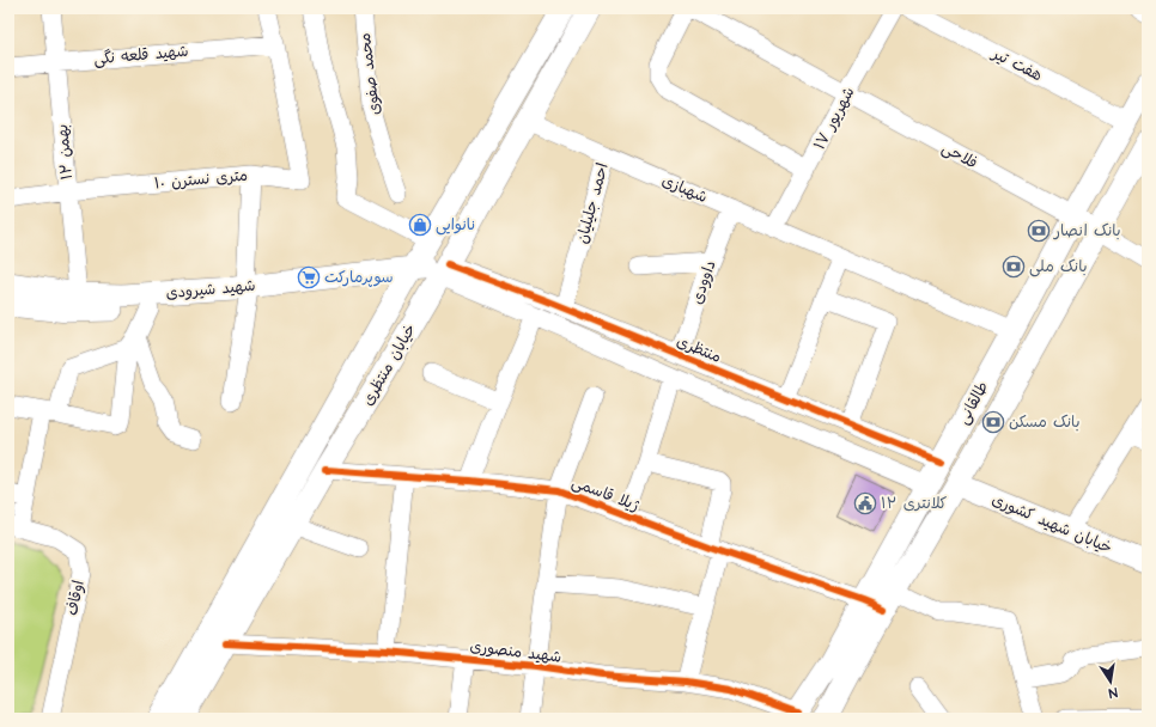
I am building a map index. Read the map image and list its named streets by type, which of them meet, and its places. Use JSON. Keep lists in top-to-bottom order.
{
  "streets": {
    "main road": [
      "شهید شیرودی",
      "خیابان منتظری",
      "طالقانی",
      "خیابان شهید کشوری"
    ],
    "street": [
      "شهید قلعه نگی",
      "هفت تیر",
      "محمد صفوی",
      "۱۷ شهریور",
      "۱۲ بهمن",
      "فلاحی",
      "۱۰ متری نسترن",
      "شهبازی",
      "احمد جلیلیان",
      "داوودی",
      "منتظری",
      "ژیلا قاسمی",
      "اوقاف",
      "شهید منصوری"
    ]
  },
  "crossings": [
    ["شهید قلعه نگی", "۱۲ بهمن"],
    ["شهید قلعه نگی", "۱۰ متری نسترن"],
    ["هفت تیر", "طالقانی"],
    ["۱۷ شهریور", "فلاحی"],
    ["۱۷ شهریور", "شهبازی"],
    ["۱۲ بهمن", "۱۰ متری نسترن"],
    ["۱۲ بهمن", "شهید شیرودی"],
    ["فلاحی", "طالقانی"],
    ["شهبازی", "احمد جلیلیان"],
    ["شهبازی", "داوودی"],
    ["شهبازی", "خیابان منتظری"],
    ["شهبازی", "طالقانی"],
    ["احمد جلیلیان", "منتظری"],
    ["داوودی", "منتظری"],
    ["شهید شیرودی", "منتظری"],
    ["شهید شیرودی", "خیابان منتظری"],
    ["منتظری", "خیابان منتظری"],
    ["منتظری", "طالقانی"],
    ["خیابان منتظری", "ژیلا قاسمی"],
    ["خیابان منتظری", "شهید منصوری"],
    ["طالقانی", "ژیلا قاسمی"],
    ["طالقانی", "خیابان شهید کشوری"],
    ["طالقانی", "شهید منصوری"]
  ],
  "places": {
    "shop": ["نانوایی"],
    "bank": ["بانک انصار", "بانک ملی", "بانک مسکن"],
    "supermarket": ["سوپرمارکت"],
    "public building": ["کلانتری ۱۲"]
  },
  "north": "bottom"
}
